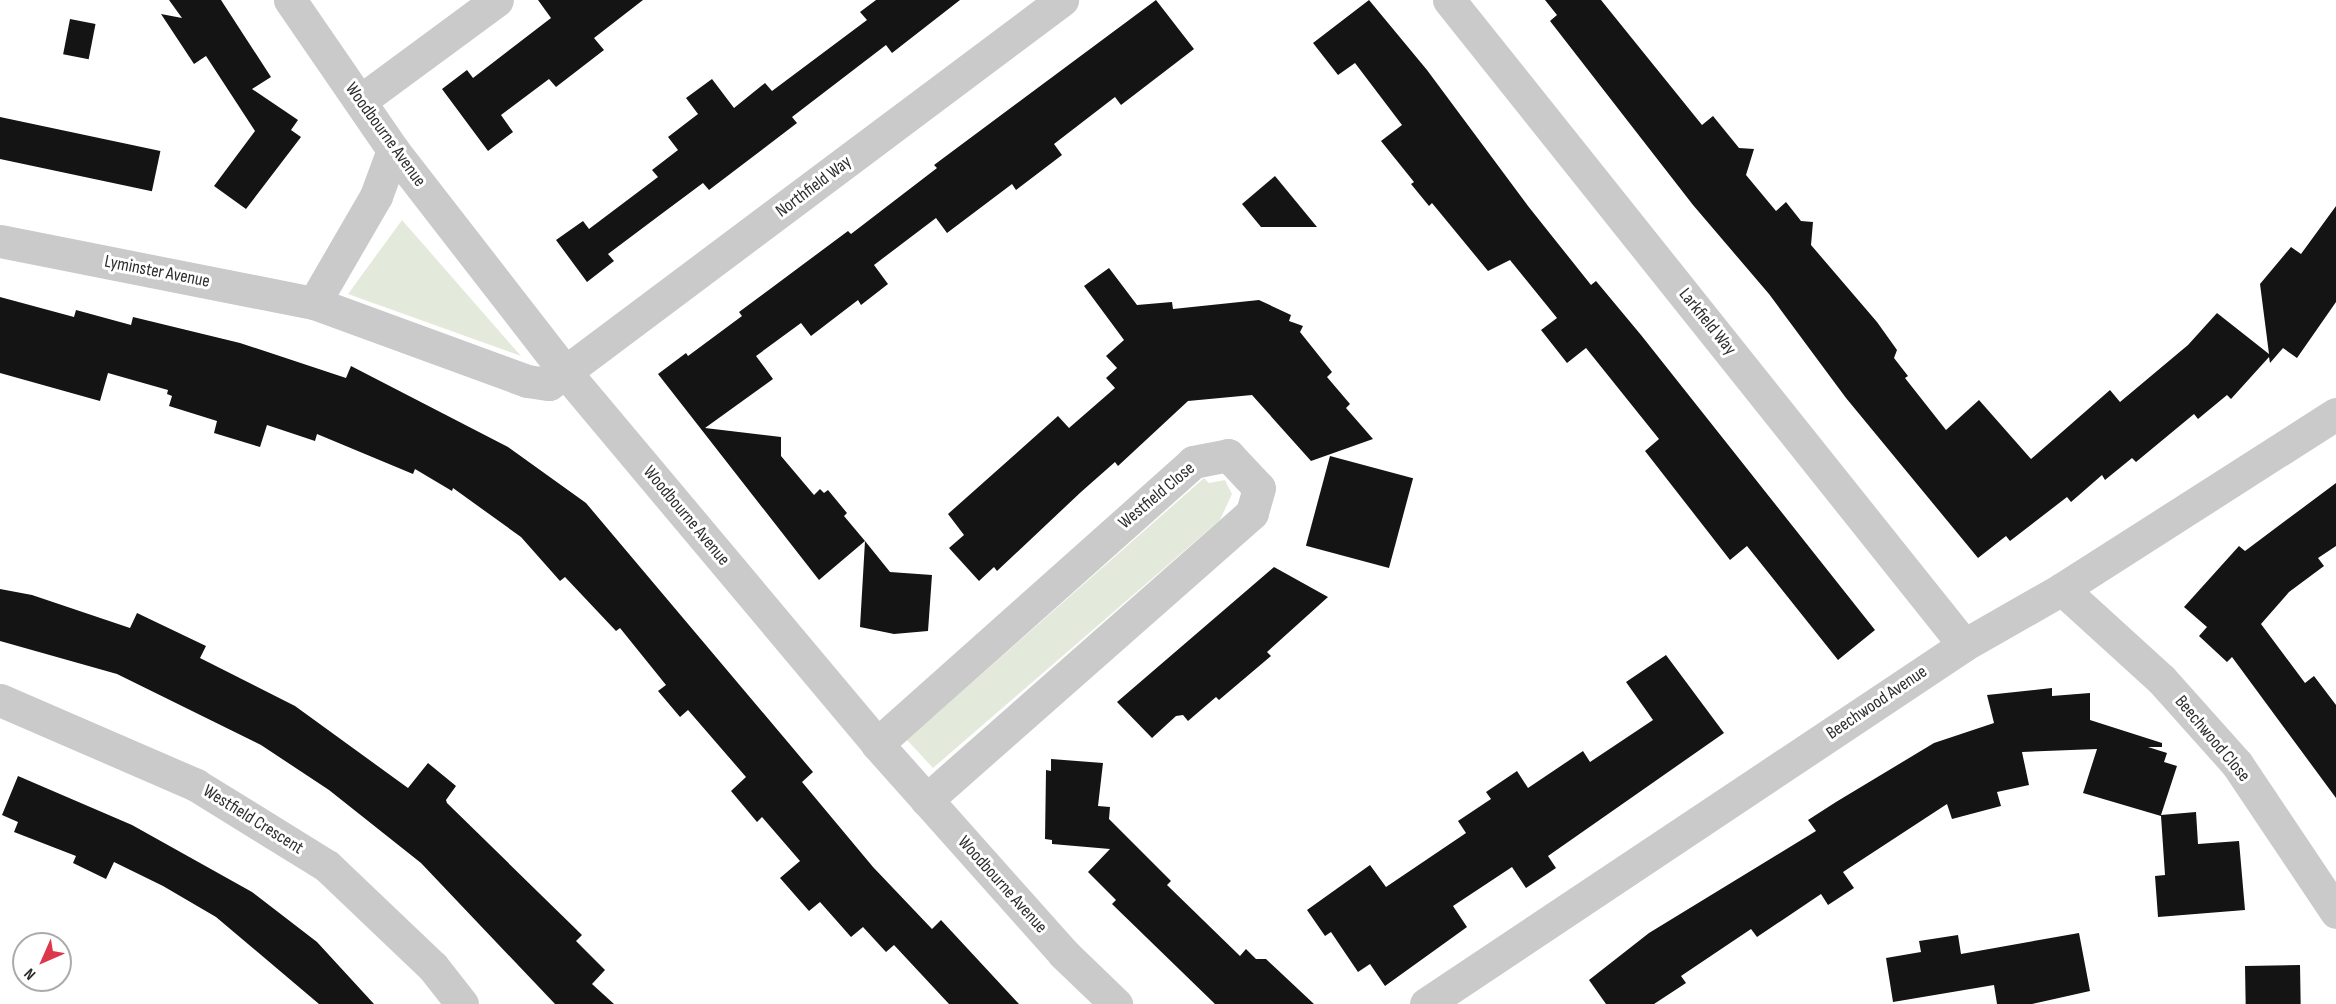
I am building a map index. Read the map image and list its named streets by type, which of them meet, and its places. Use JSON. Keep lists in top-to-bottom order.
{
  "streets": {
    "street": [
      "Woodbourne Avenue",
      "Northfield Way",
      "Lyminster Avenue",
      "Larkfield Way",
      "Westfield Close",
      "Beechwood Avenue",
      "Beechwood Close",
      "Westfield Crescent"
    ]
  },
  "crossings": [
    ["Woodbourne Avenue", "Northfield Way"],
    ["Woodbourne Avenue", "Lyminster Avenue"],
    ["Woodbourne Avenue", "Westfield Close"],
    ["Northfield Way", "Lyminster Avenue"],
    ["Larkfield Way", "Beechwood Avenue"],
    ["Beechwood Avenue", "Beechwood Close"]
  ],
  "north": "bottom left"
}
